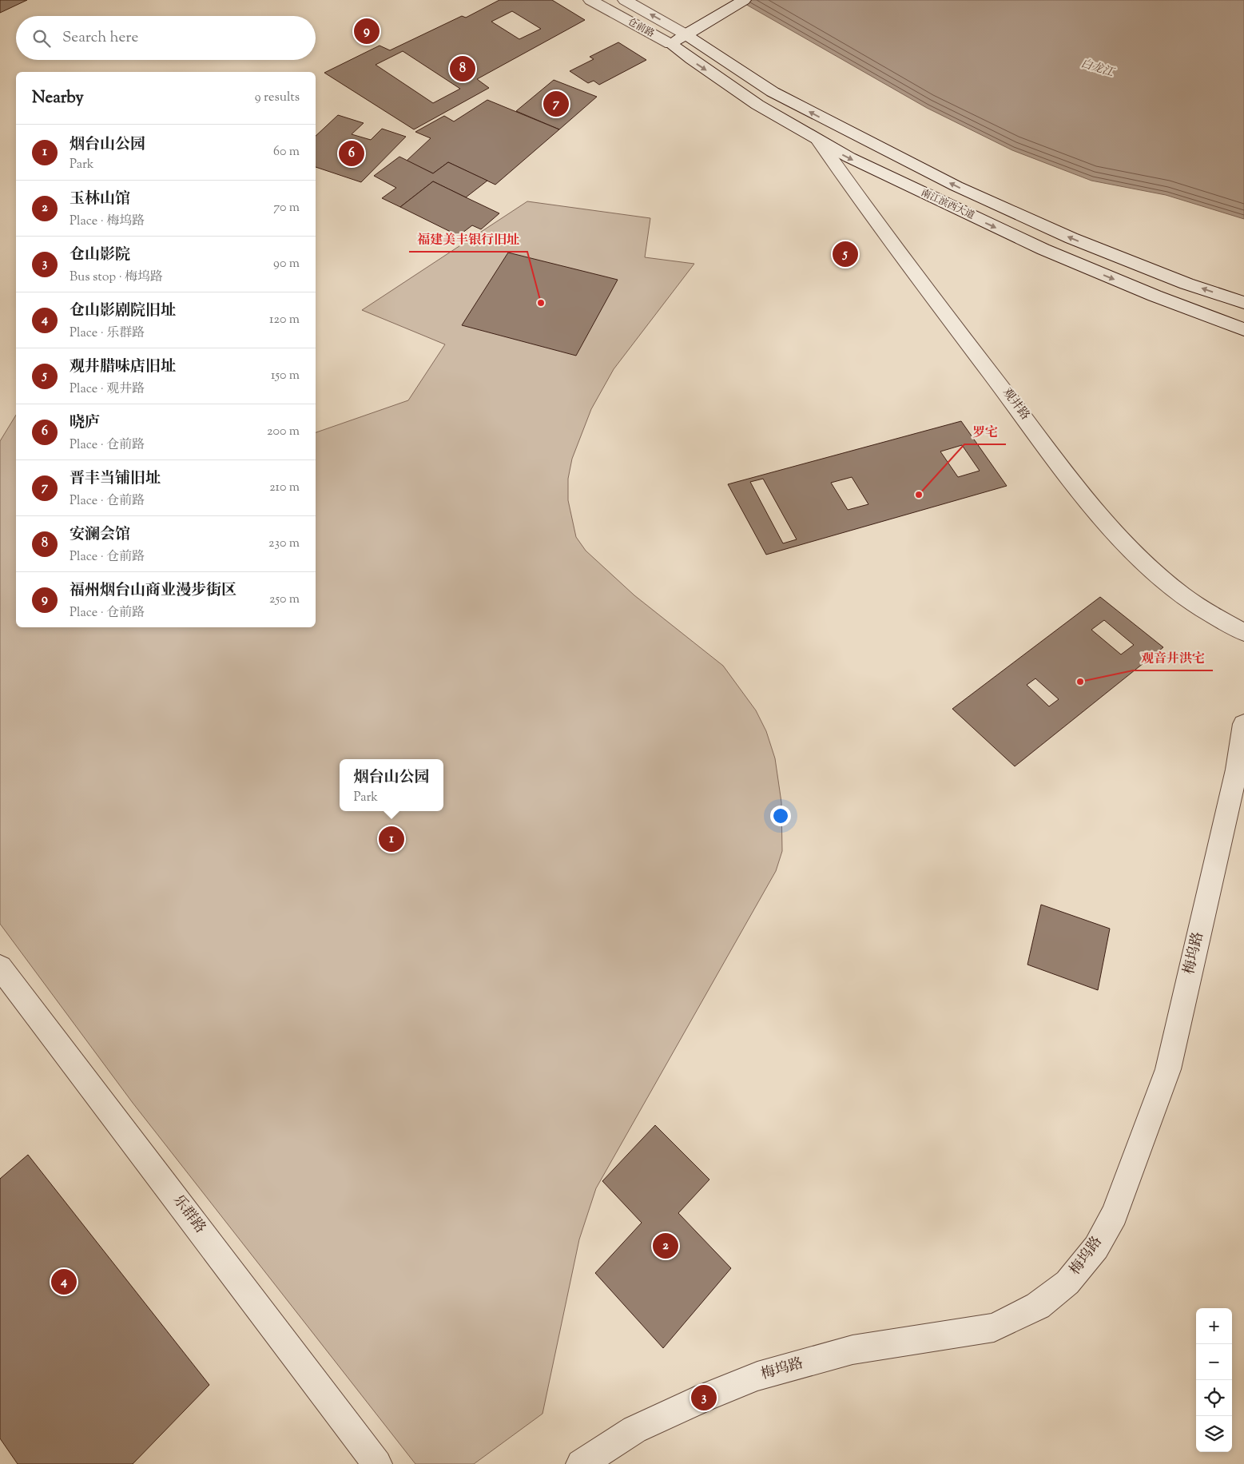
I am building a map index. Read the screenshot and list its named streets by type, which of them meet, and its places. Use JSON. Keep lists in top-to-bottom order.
{
  "streets": {
    "street": [
      "仓前路",
      "南江滨西大道",
      "观井路",
      "梅坞路",
      "乐群路"
    ]
  },
  "crossings": [
    ["仓前路", "南江滨西大道"],
    ["南江滨西大道", "观井路"]
  ],
  "water": ["白龙江"],
  "places": ["福建美丰银行旧址", "罗宅", "观音井洪宅"],
  "page": {
    "search": "Search here",
    "pins": [
      "9",
      "8",
      "7",
      "6",
      "5",
      "1",
      "2",
      "4",
      "3"
    ],
    "heading": ["Nearby", "9 results"],
    "list": [
      {
        "mark": "1",
        "name": "烟台山公园",
        "note": "Park",
        "value": "60 m"
      },
      {
        "mark": "2",
        "name": "玉林山馆",
        "note": "Place · 梅坞路",
        "value": "70 m"
      },
      {
        "mark": "3",
        "name": "仓山影院",
        "note": "Bus stop · 梅坞路",
        "value": "90 m"
      },
      {
        "mark": "4",
        "name": "仓山影剧院旧址",
        "note": "Place · 乐群路",
        "value": "120 m"
      },
      {
        "mark": "5",
        "name": "观井腊味店旧址",
        "note": "Place · 观井路",
        "value": "150 m"
      },
      {
        "mark": "6",
        "name": "晓庐",
        "note": "Place · 仓前路",
        "value": "200 m"
      },
      {
        "mark": "7",
        "name": "晋丰当铺旧址",
        "note": "Place · 仓前路",
        "value": "210 m"
      },
      {
        "mark": "8",
        "name": "安澜会馆",
        "note": "Place · 仓前路",
        "value": "230 m"
      },
      {
        "mark": "9",
        "name": "福州烟台山商业漫步街区",
        "note": "Place · 仓前路",
        "value": "250 m"
      }
    ],
    "popup": ["烟台山公园", "Park"],
    "map_buttons": ["+", "−"]
  }
}
